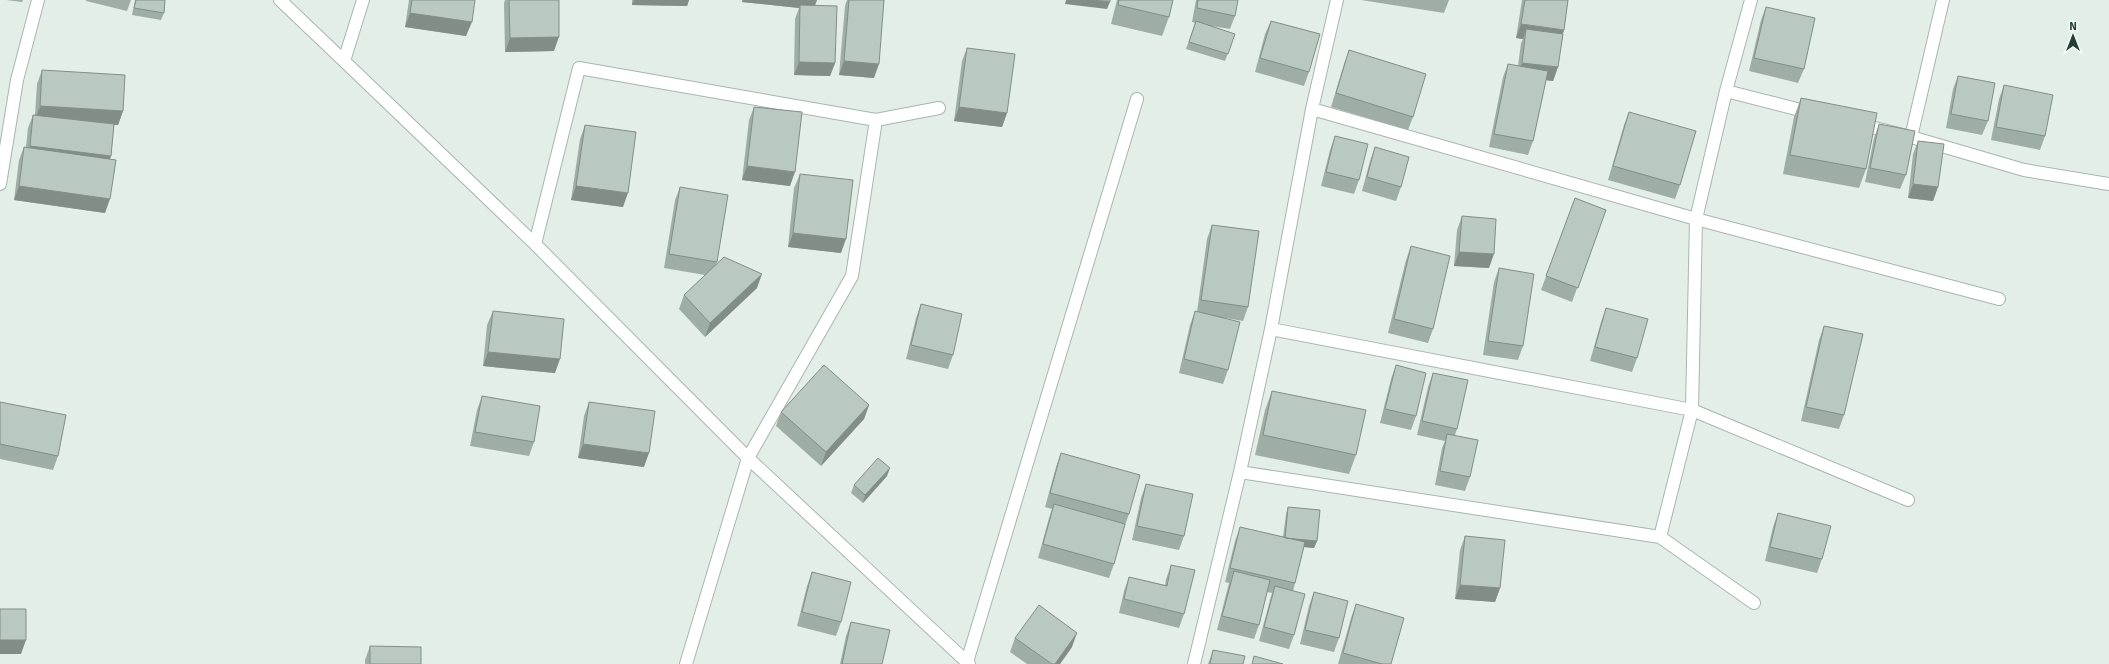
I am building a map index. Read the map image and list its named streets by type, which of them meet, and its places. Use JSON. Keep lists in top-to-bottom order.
{
  "north": "top"
}
